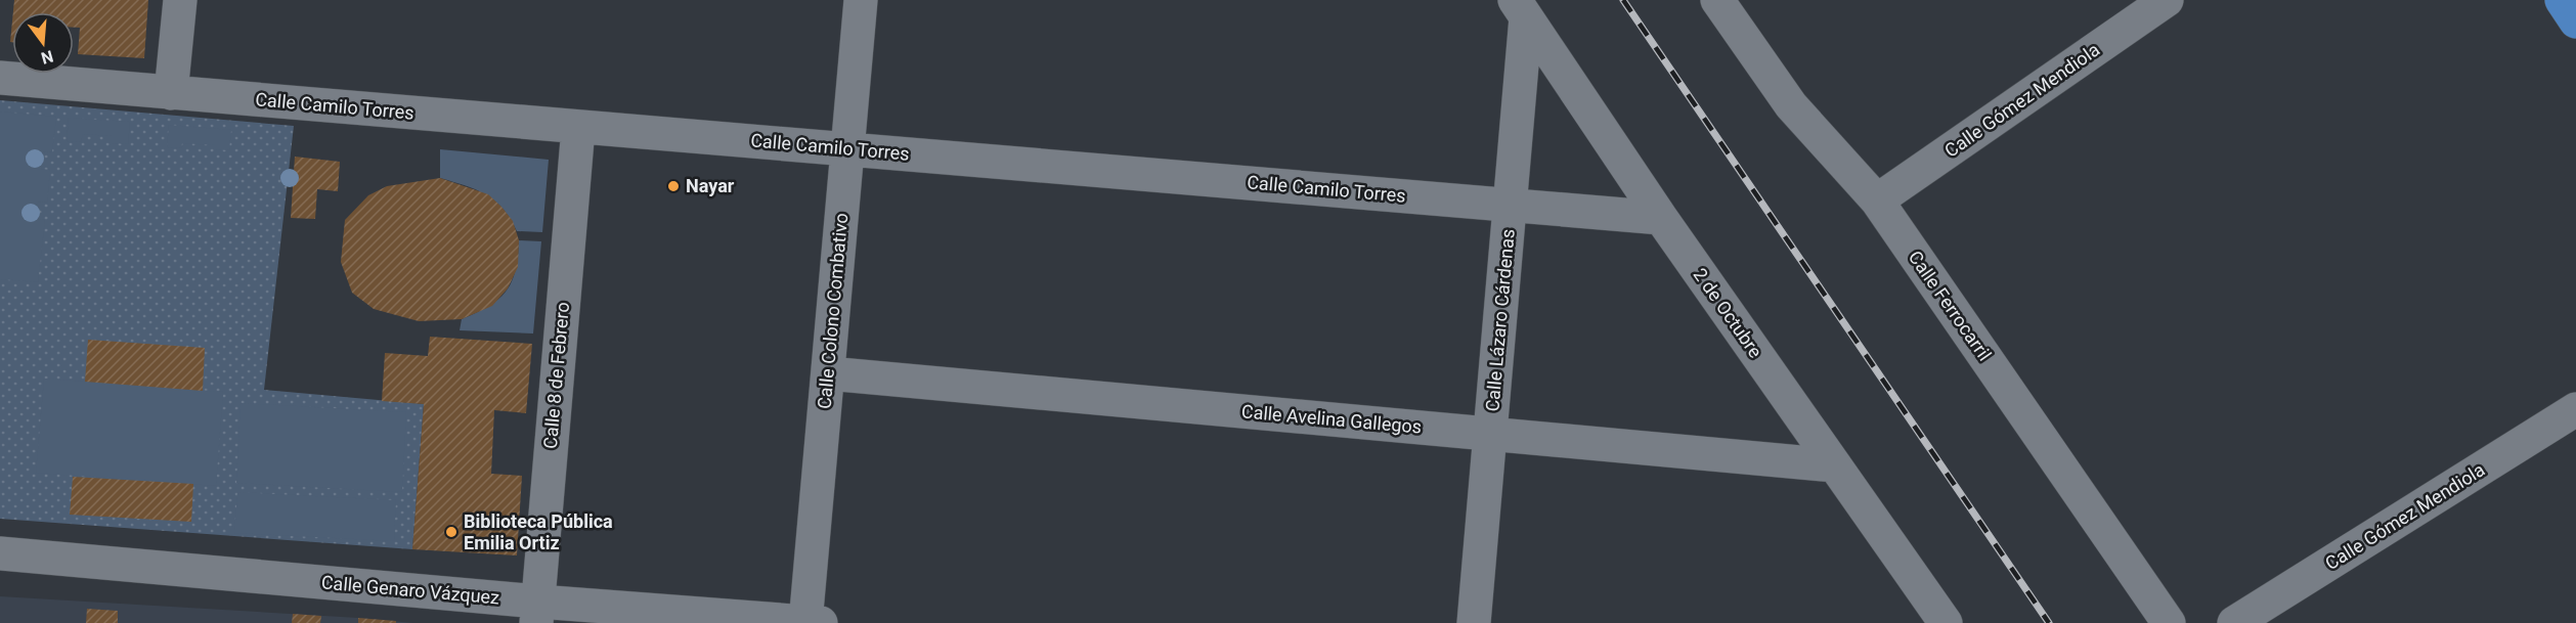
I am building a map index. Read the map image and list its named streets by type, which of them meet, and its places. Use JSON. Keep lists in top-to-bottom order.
{
  "streets": {
    "street": [
      "Calle Gómez Mendiola",
      "Calle Camilo Torres",
      "Calle Ferrocarril",
      "Calle Colono Combativo",
      "2 de Octubre",
      "Calle Lázaro Cárdenas",
      "Calle 8 de Febrero",
      "Calle Avelina Gallegos",
      "Calle Genaro Vázquez"
    ]
  },
  "crossings": [
    ["Calle Gómez Mendiola", "Calle Ferrocarril"],
    ["Calle Camilo Torres", "Calle Colono Combativo"],
    ["Calle Camilo Torres", "2 de Octubre"],
    ["Calle Camilo Torres", "Calle Lázaro Cárdenas"],
    ["Calle Camilo Torres", "Calle 8 de Febrero"],
    ["Calle Colono Combativo", "Calle Avelina Gallegos"],
    ["Calle Colono Combativo", "Calle Genaro Vázquez"],
    ["2 de Octubre", "Calle Lázaro Cárdenas"],
    ["2 de Octubre", "Calle Avelina Gallegos"],
    ["Calle Lázaro Cárdenas", "Calle Avelina Gallegos"],
    ["Calle 8 de Febrero", "Calle Genaro Vázquez"]
  ],
  "places": ["Nayar", "Biblioteca Pública Emilia Ortiz"],
  "north": "bottom"
}
